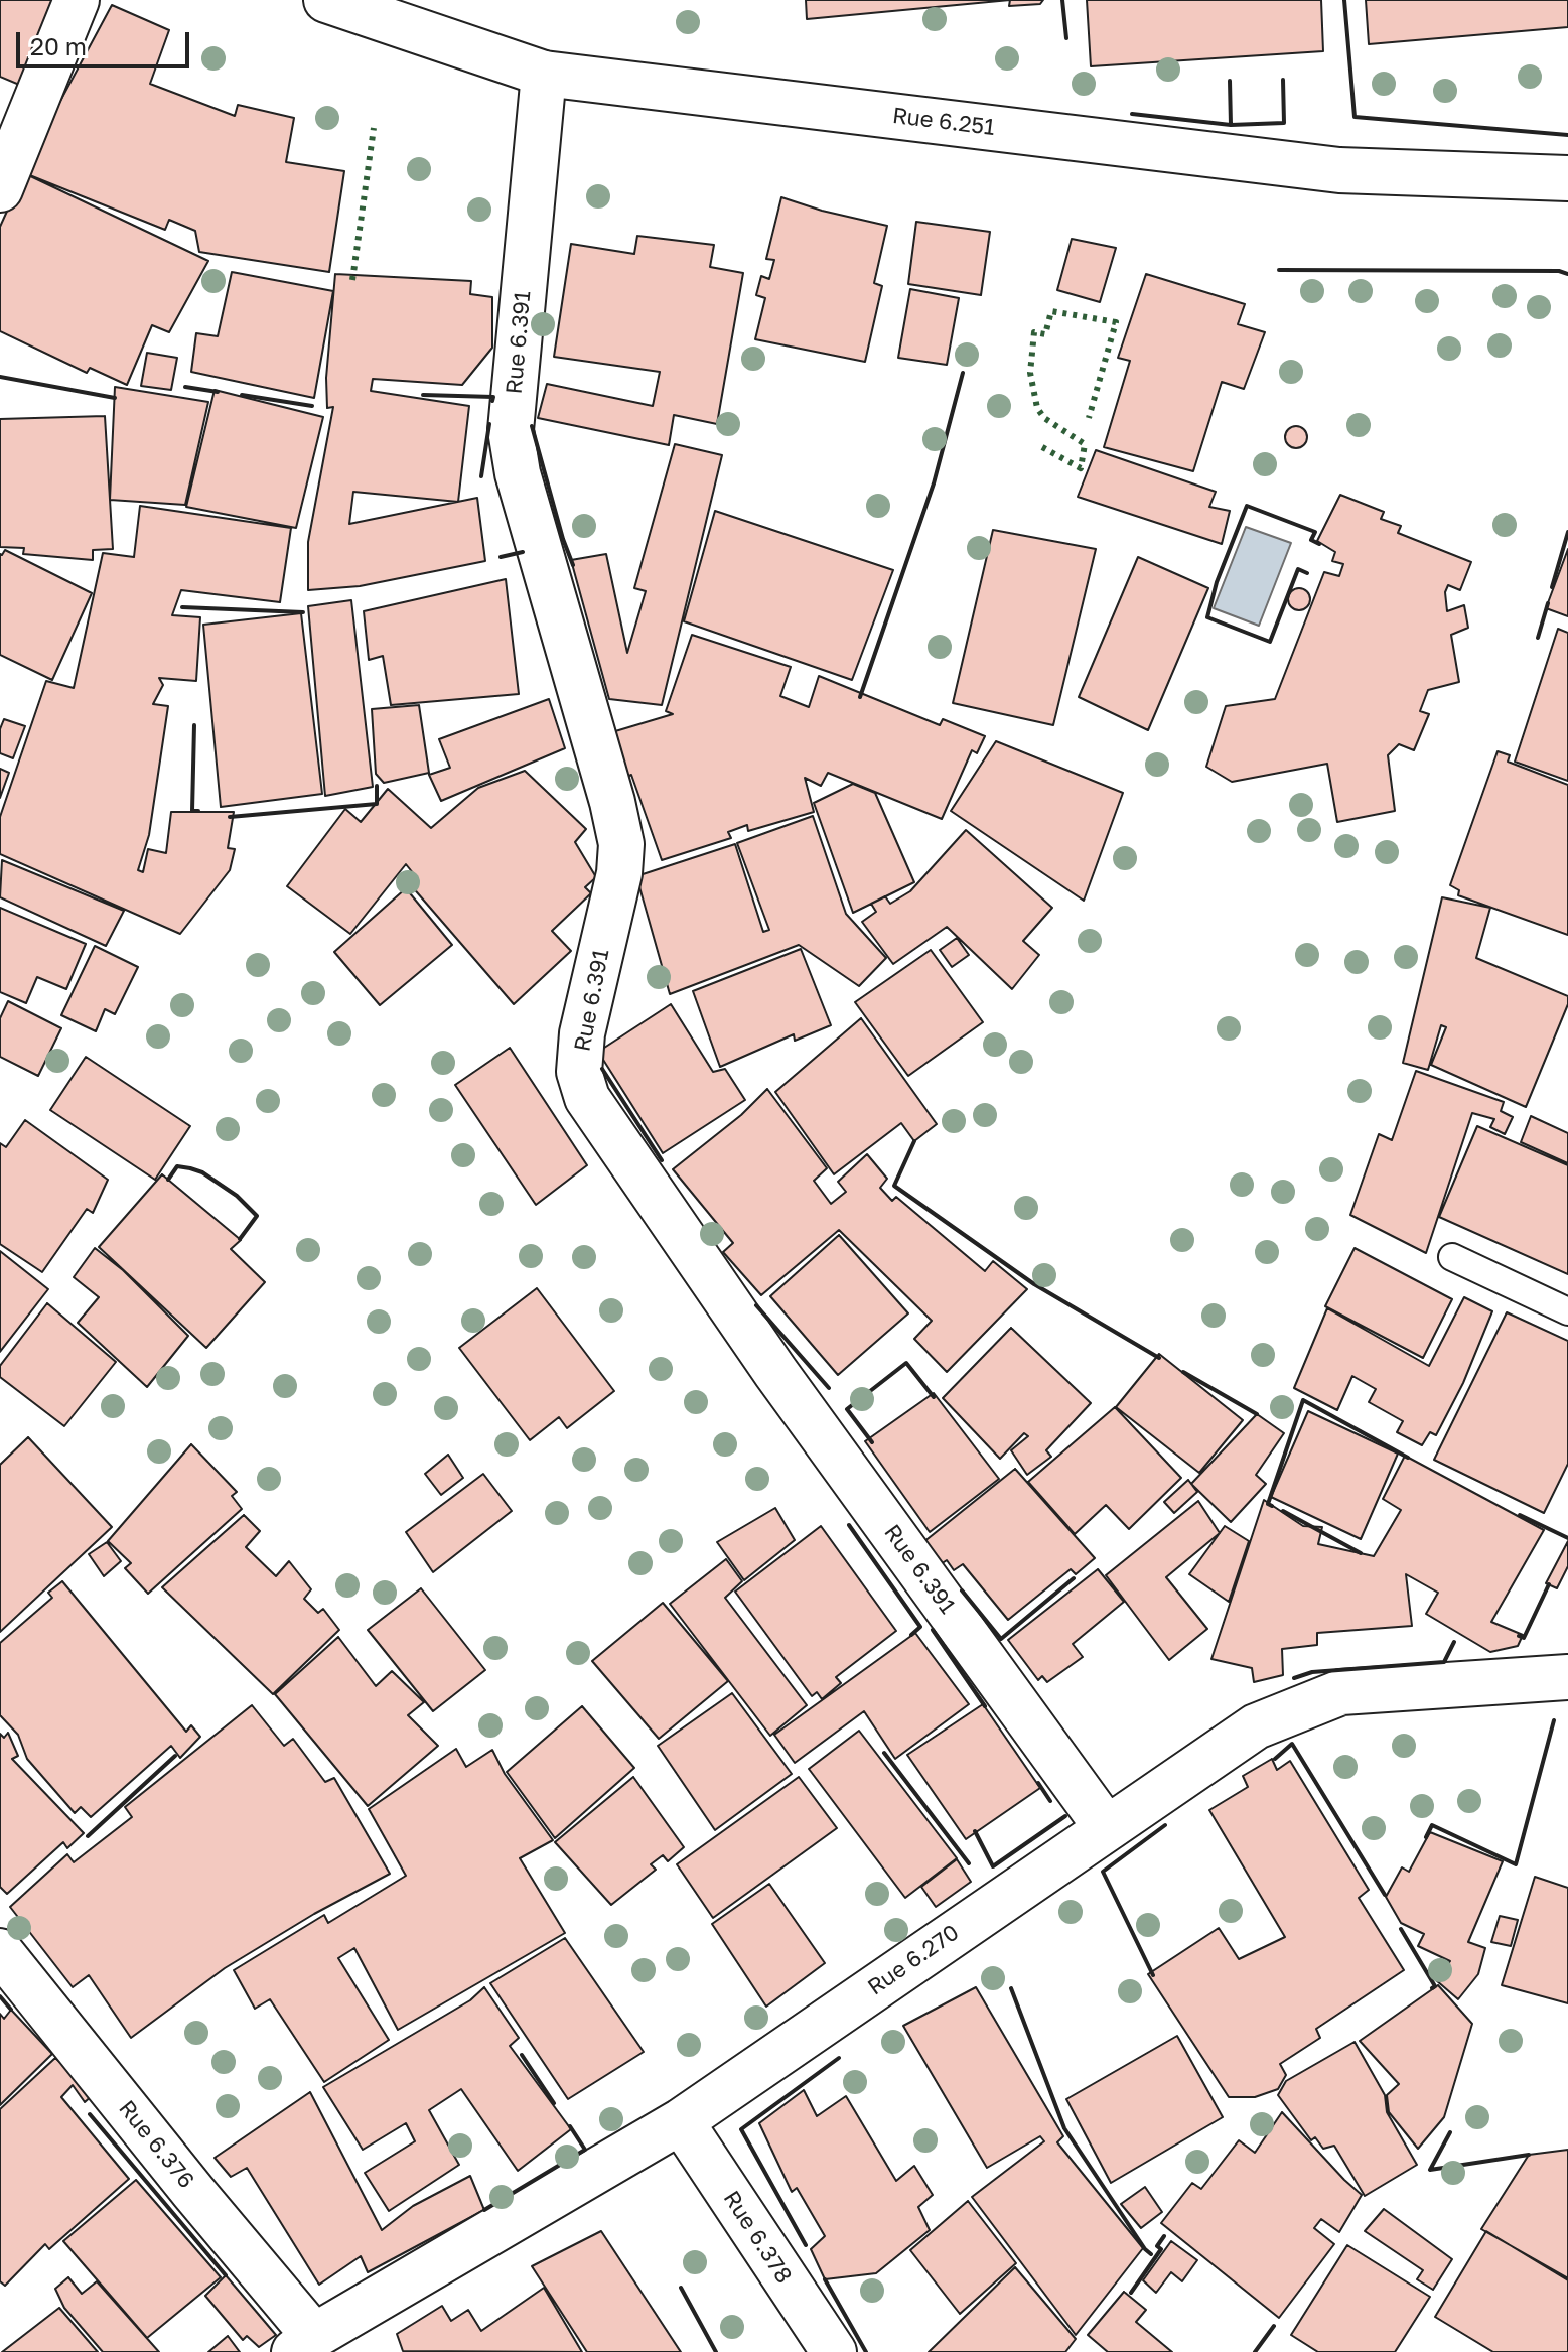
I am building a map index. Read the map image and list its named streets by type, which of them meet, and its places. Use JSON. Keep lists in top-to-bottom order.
{
  "streets": {
    "street": [
      "Rue 6.251",
      "Rue 6.391",
      "Rue 6.270",
      "Rue 6.376",
      "Rue 6.378"
    ]
  },
  "crossings": [
    ["Rue 6.251", "Rue 6.391"],
    ["Rue 6.391", "Rue 6.270"],
    ["Rue 6.270", "Rue 6.376"],
    ["Rue 6.270", "Rue 6.378"]
  ],
  "scale_bar": "20 m"
}
